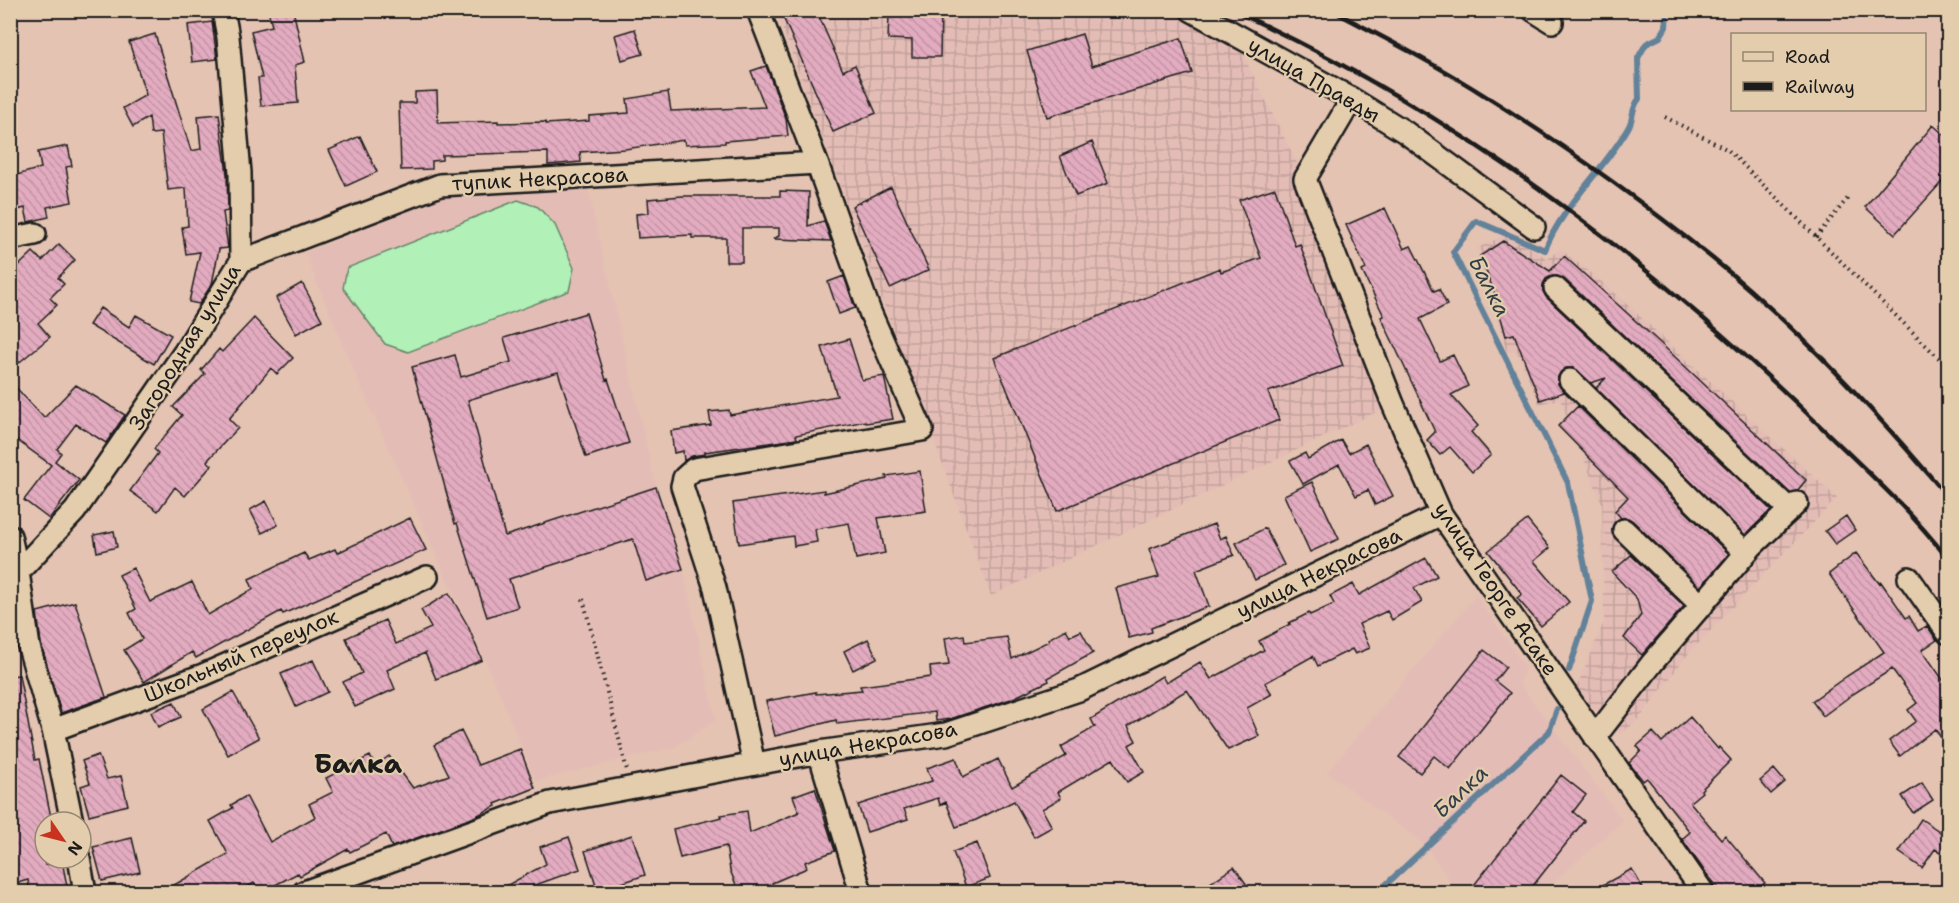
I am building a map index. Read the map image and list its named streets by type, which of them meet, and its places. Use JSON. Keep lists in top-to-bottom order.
{
  "streets": {
    "street": [
      "улица Правды",
      "тупик Некрасова",
      "Загородная улица",
      "улица Некрасова",
      "улица Георге Асаке",
      "Школьный переулок"
    ]
  },
  "crossings": [
    ["улица Правды", "улица Георге Асаке"],
    ["тупик Некрасова", "Загородная улица"],
    ["улица Некрасова", "улица Георге Асаке"]
  ],
  "districts": ["Балка"],
  "water": ["Балка"],
  "legend": ["Road", "Railway"],
  "north": "bottom right"
}
